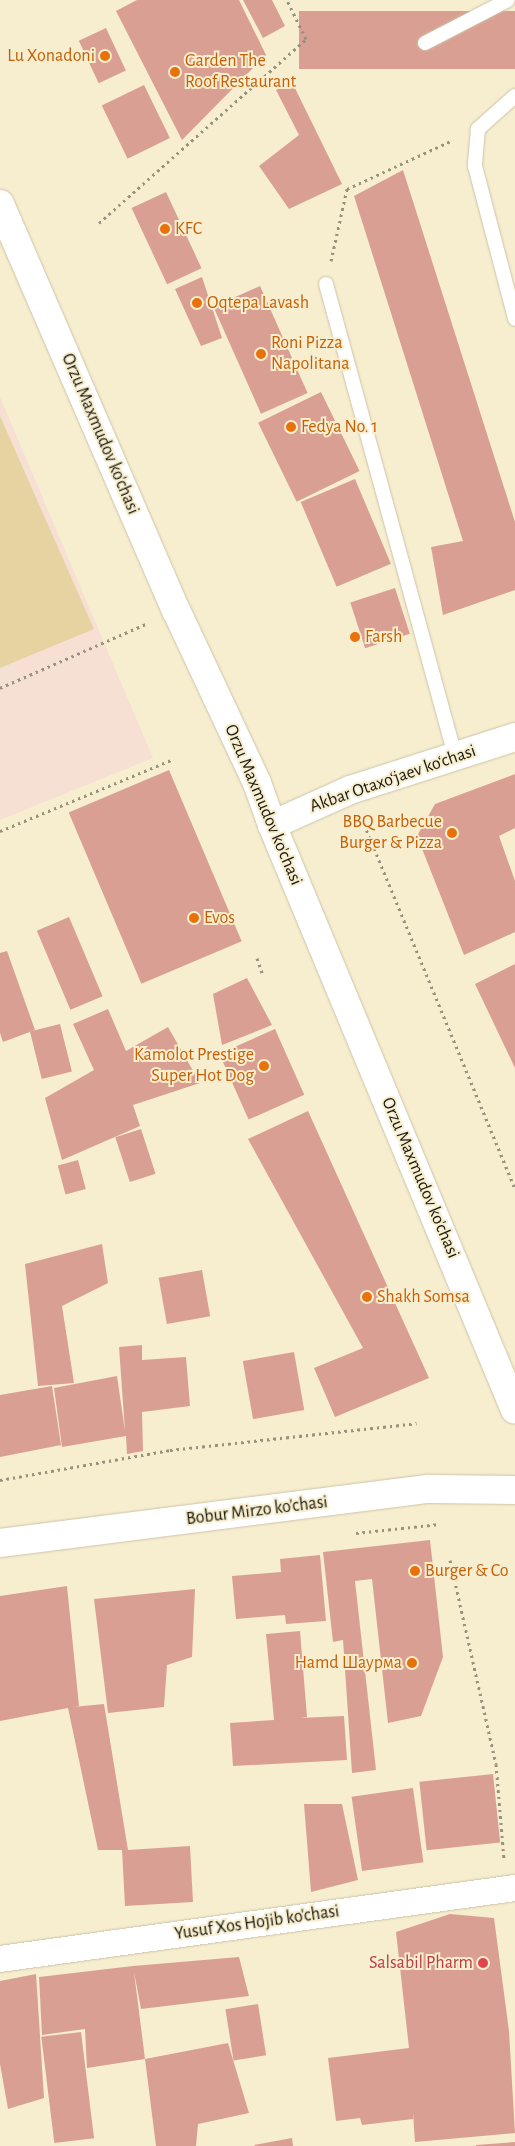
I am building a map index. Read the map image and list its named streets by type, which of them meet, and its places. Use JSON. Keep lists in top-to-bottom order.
{
  "streets": {
    "main road": ["Orzu Maxmudov ko'chasi", "Akbar Otaxo‘jaev ko‘chasi", "Bobur Mirzo ko'chasi"],
    "street": ["Yusuf Xos Hojib ko'chasi"]
  },
  "crossings": [
    ["Orzu Maxmudov ko'chasi", "Akbar Otaxo‘jaev ko‘chasi"]
  ],
  "places": [
    "Lu Xonadoni",
    "Garden The Roof Restaurant",
    "KFC",
    "Oqtepa Lavash",
    "Roni Pizza Napolitana",
    "Fedya No. 1",
    "Farsh",
    "BBQ Barbecue Burger & Pizza",
    "Evos",
    "Kamolot Prestige Super Hot Dog",
    "Shakh Somsa",
    "Burger & Co",
    "Hamd Шаурма",
    "Salsabil Pharm"
  ]
}
